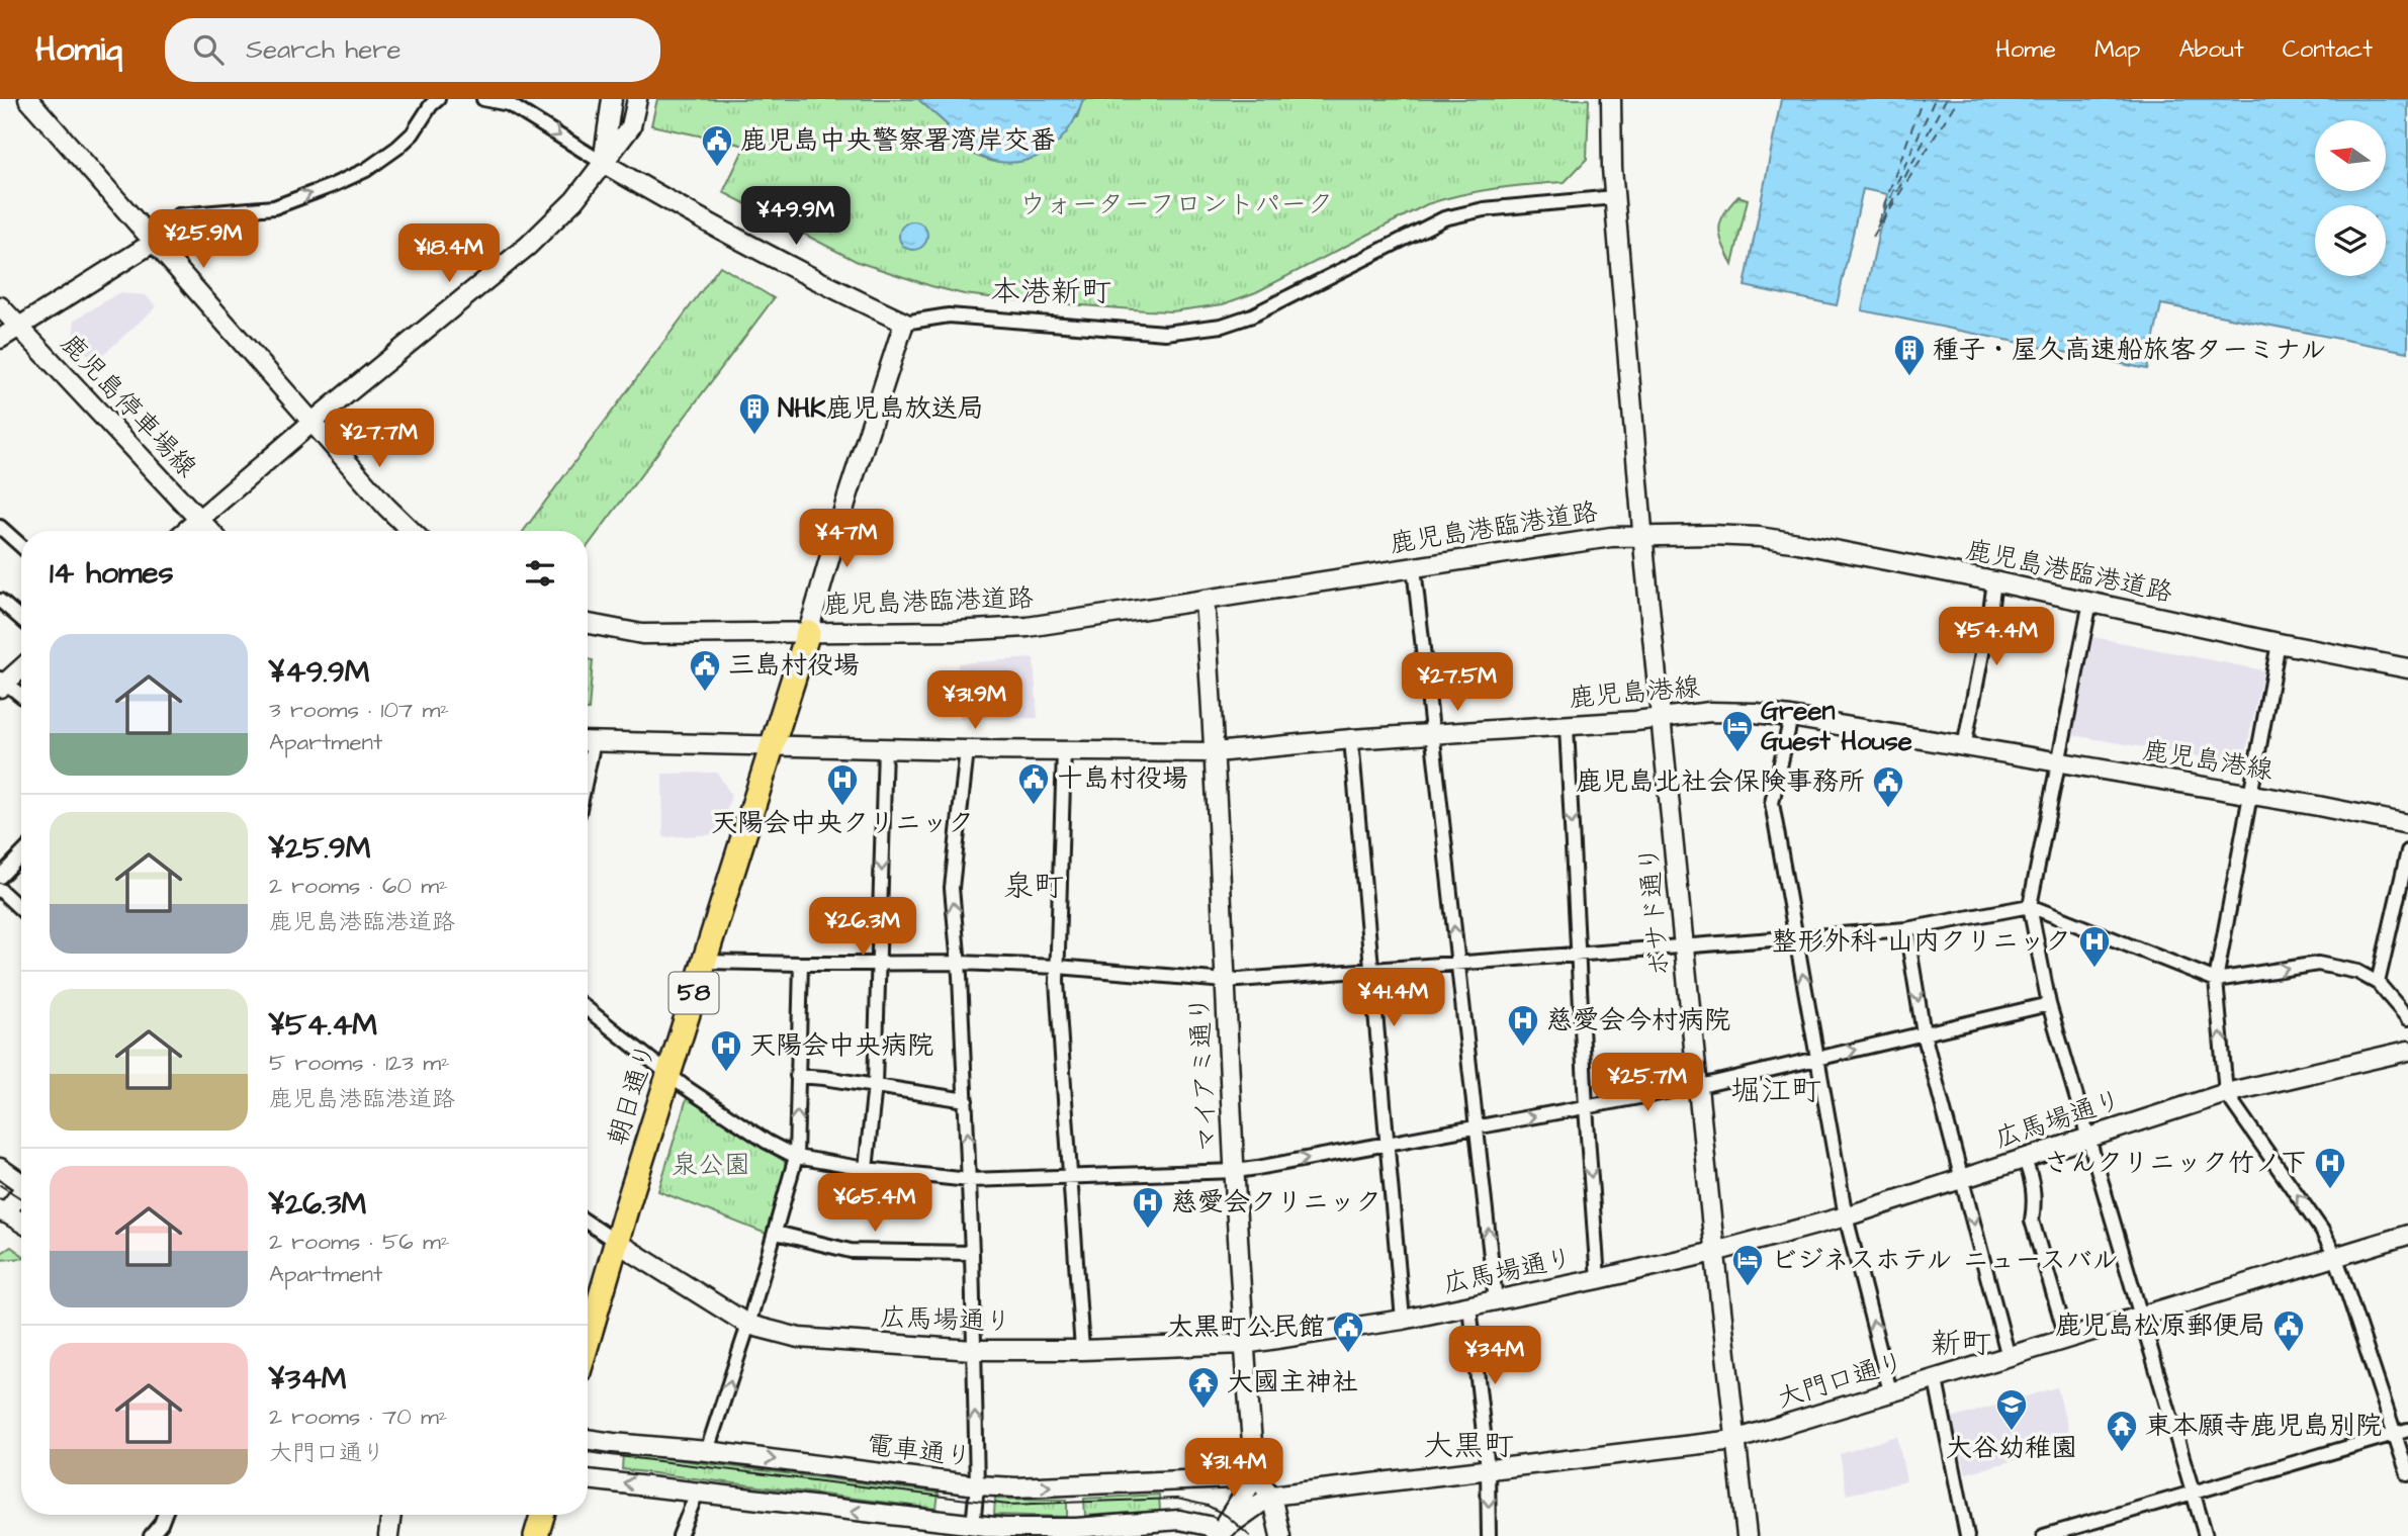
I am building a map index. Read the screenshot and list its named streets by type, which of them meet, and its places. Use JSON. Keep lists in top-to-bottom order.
{
  "streets": {
    "highway": ["58", "朝日通り"],
    "street": [
      "鹿児島停車場線",
      "鹿児島港臨港道路",
      "鹿児島港線",
      "ボサド通り",
      "マイアミ通り",
      "広馬場通り",
      "大門口通り",
      "電車通り"
    ]
  },
  "crossings": [
    ["鹿児島港臨港道路", "ボサド通り"],
    ["鹿児島港臨港道路", "マイアミ通り"],
    ["鹿児島港臨港道路", "朝日通り"],
    ["鹿児島港線", "ボサド通り"],
    ["鹿児島港線", "マイアミ通り"],
    ["鹿児島港線", "朝日通り"],
    ["ボサド通り", "広馬場通り"],
    ["ボサド通り", "大門口通り"],
    ["マイアミ通り", "広馬場通り"],
    ["マイアミ通り", "電車通り"],
    ["朝日通り", "広馬場通り"]
  ],
  "districts": [
    "本港新町",
    "泉町",
    "堀江町",
    "新町",
    "大黒町"
  ],
  "parks": ["ウォーターフロントパーク", "泉公園"],
  "places": {
    "public building": [
      "鹿児島中央警察署湾岸交番",
      "三島村役場",
      "十島村役場",
      "鹿児島北社会保険事務所",
      "鹿児島松原郵便局",
      "大黒町公民館"
    ],
    "building": ["種子・屋久高速船旅客ターミナル", "NHK鹿児島放送局"],
    "hotel": ["Green Guest House", "ビジネスホテル ニュースバル"],
    "hospital": [
      "天陽会中央クリニック",
      "整形外科 山内クリニック",
      "慈愛会今村病院",
      "天陽会中央病院",
      "さんクリニック竹ノ下",
      "慈愛会クリニック"
    ],
    "temple": ["大國主神社", "東本願寺鹿児島別院"],
    "school or university": ["大谷幼稚園"]
  },
  "north": "left",
  "page": {
    "header": "Homiq",
    "search": "Search here",
    "nav": [
      "Home",
      "Map",
      "About",
      "Contact"
    ],
    "price": [
      "¥49.9M",
      "¥25.9M",
      "¥18.4M",
      "¥27.7M",
      "¥47M",
      "¥54.4M",
      "¥27.5M",
      "¥31.9M",
      "¥26.3M",
      "¥41.4M",
      "¥25.7M",
      "¥65.4M",
      "¥34M",
      "¥31.4M"
    ],
    "heading": "14 homes",
    "list": [
      {
        "name": "¥49.9M",
        "note": "3 rooms · 107 m² · Apartment"
      },
      {
        "name": "¥25.9M",
        "note": "2 rooms · 60 m² · 鹿児島港臨港道路"
      },
      {
        "name": "¥54.4M",
        "note": "5 rooms · 123 m² · 鹿児島港臨港道路"
      },
      {
        "name": "¥26.3M",
        "note": "2 rooms · 56 m² · Apartment"
      },
      {
        "name": "¥34M",
        "note": "2 rooms · 70 m² · 大門口通り"
      }
    ]
  }
}
